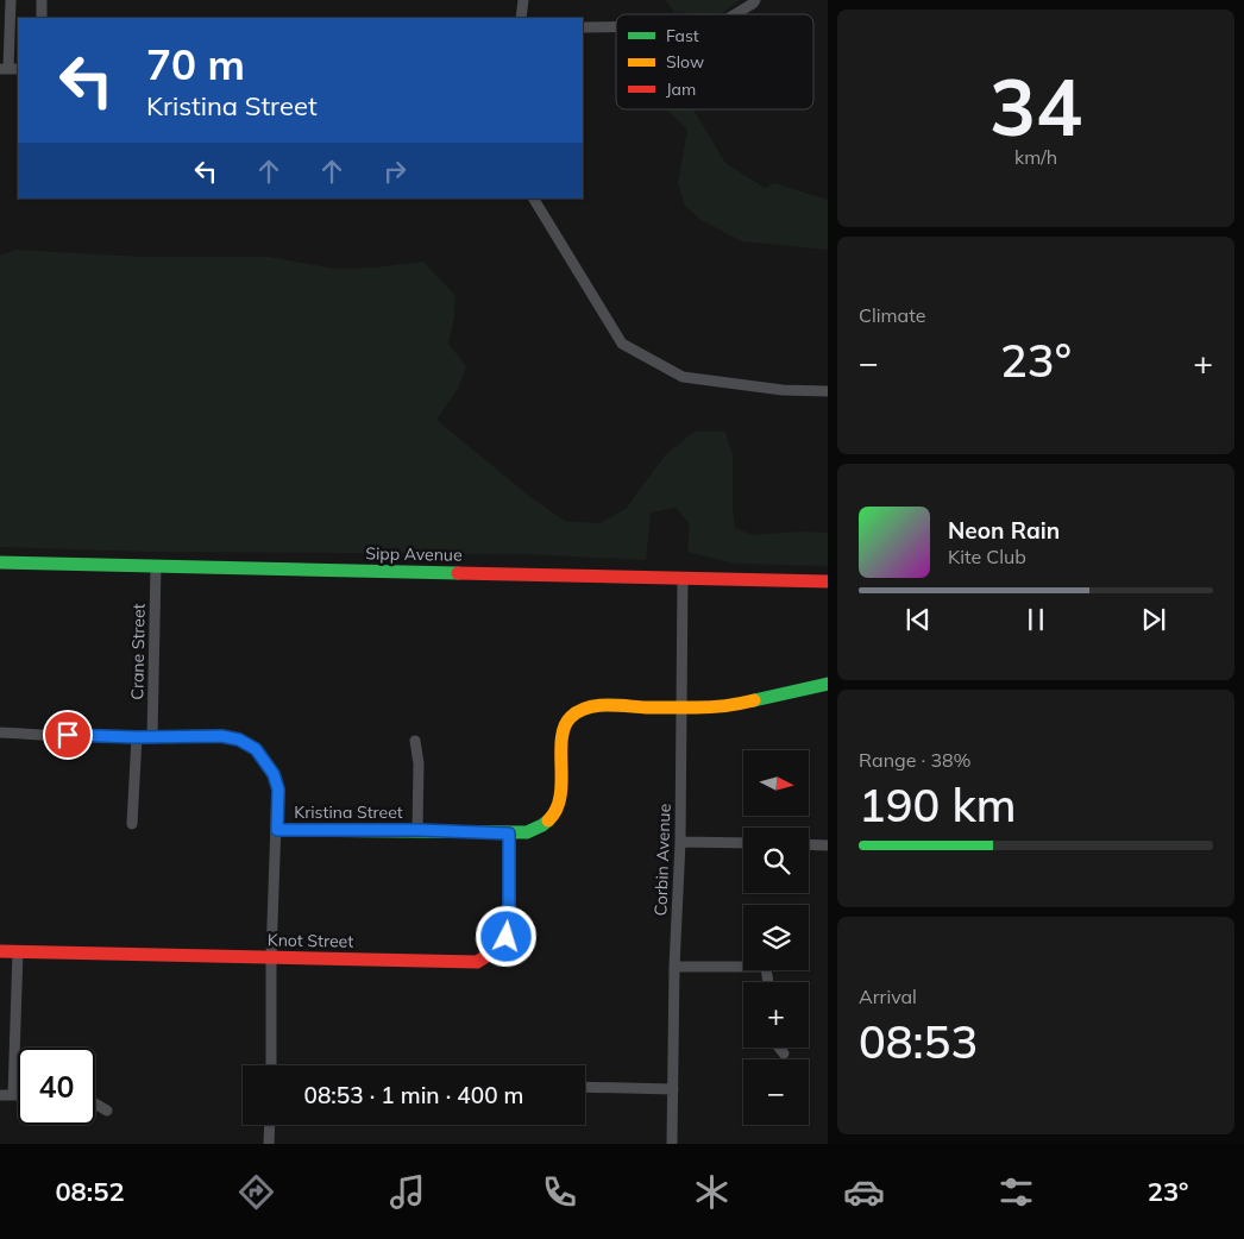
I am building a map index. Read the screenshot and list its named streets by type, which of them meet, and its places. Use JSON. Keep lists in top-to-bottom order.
{
  "streets": {
    "street": [
      "Sipp Avenue",
      "Crane Street",
      "Kristina Street",
      "Corbin Avenue",
      "Knot Street"
    ]
  },
  "crossings": [
    ["Sipp Avenue", "Crane Street"],
    ["Sipp Avenue", "Corbin Avenue"],
    ["Kristina Street", "Corbin Avenue"],
    ["Kristina Street", "Knot Street"]
  ],
  "legend": ["Fast", "Slow", "Jam"],
  "north": "right",
  "page": {
    "tile": [
      ["34", "km/h"],
      "Climate",
      ["Range · 38%", "190 km"],
      ["Arrival", "08:53"]
    ],
    "turn": ["70 m", "Kristina Street"],
    "heat": ["−", "23°", "+"],
    "song": ["Neon Rain", "Kite Club"],
    "map_buttons": ["+", "−"],
    "limit": "40",
    "trip": "08:53 · 1 min · 400 m",
    "tabs": ["08:52", "23°"]
  }
}
